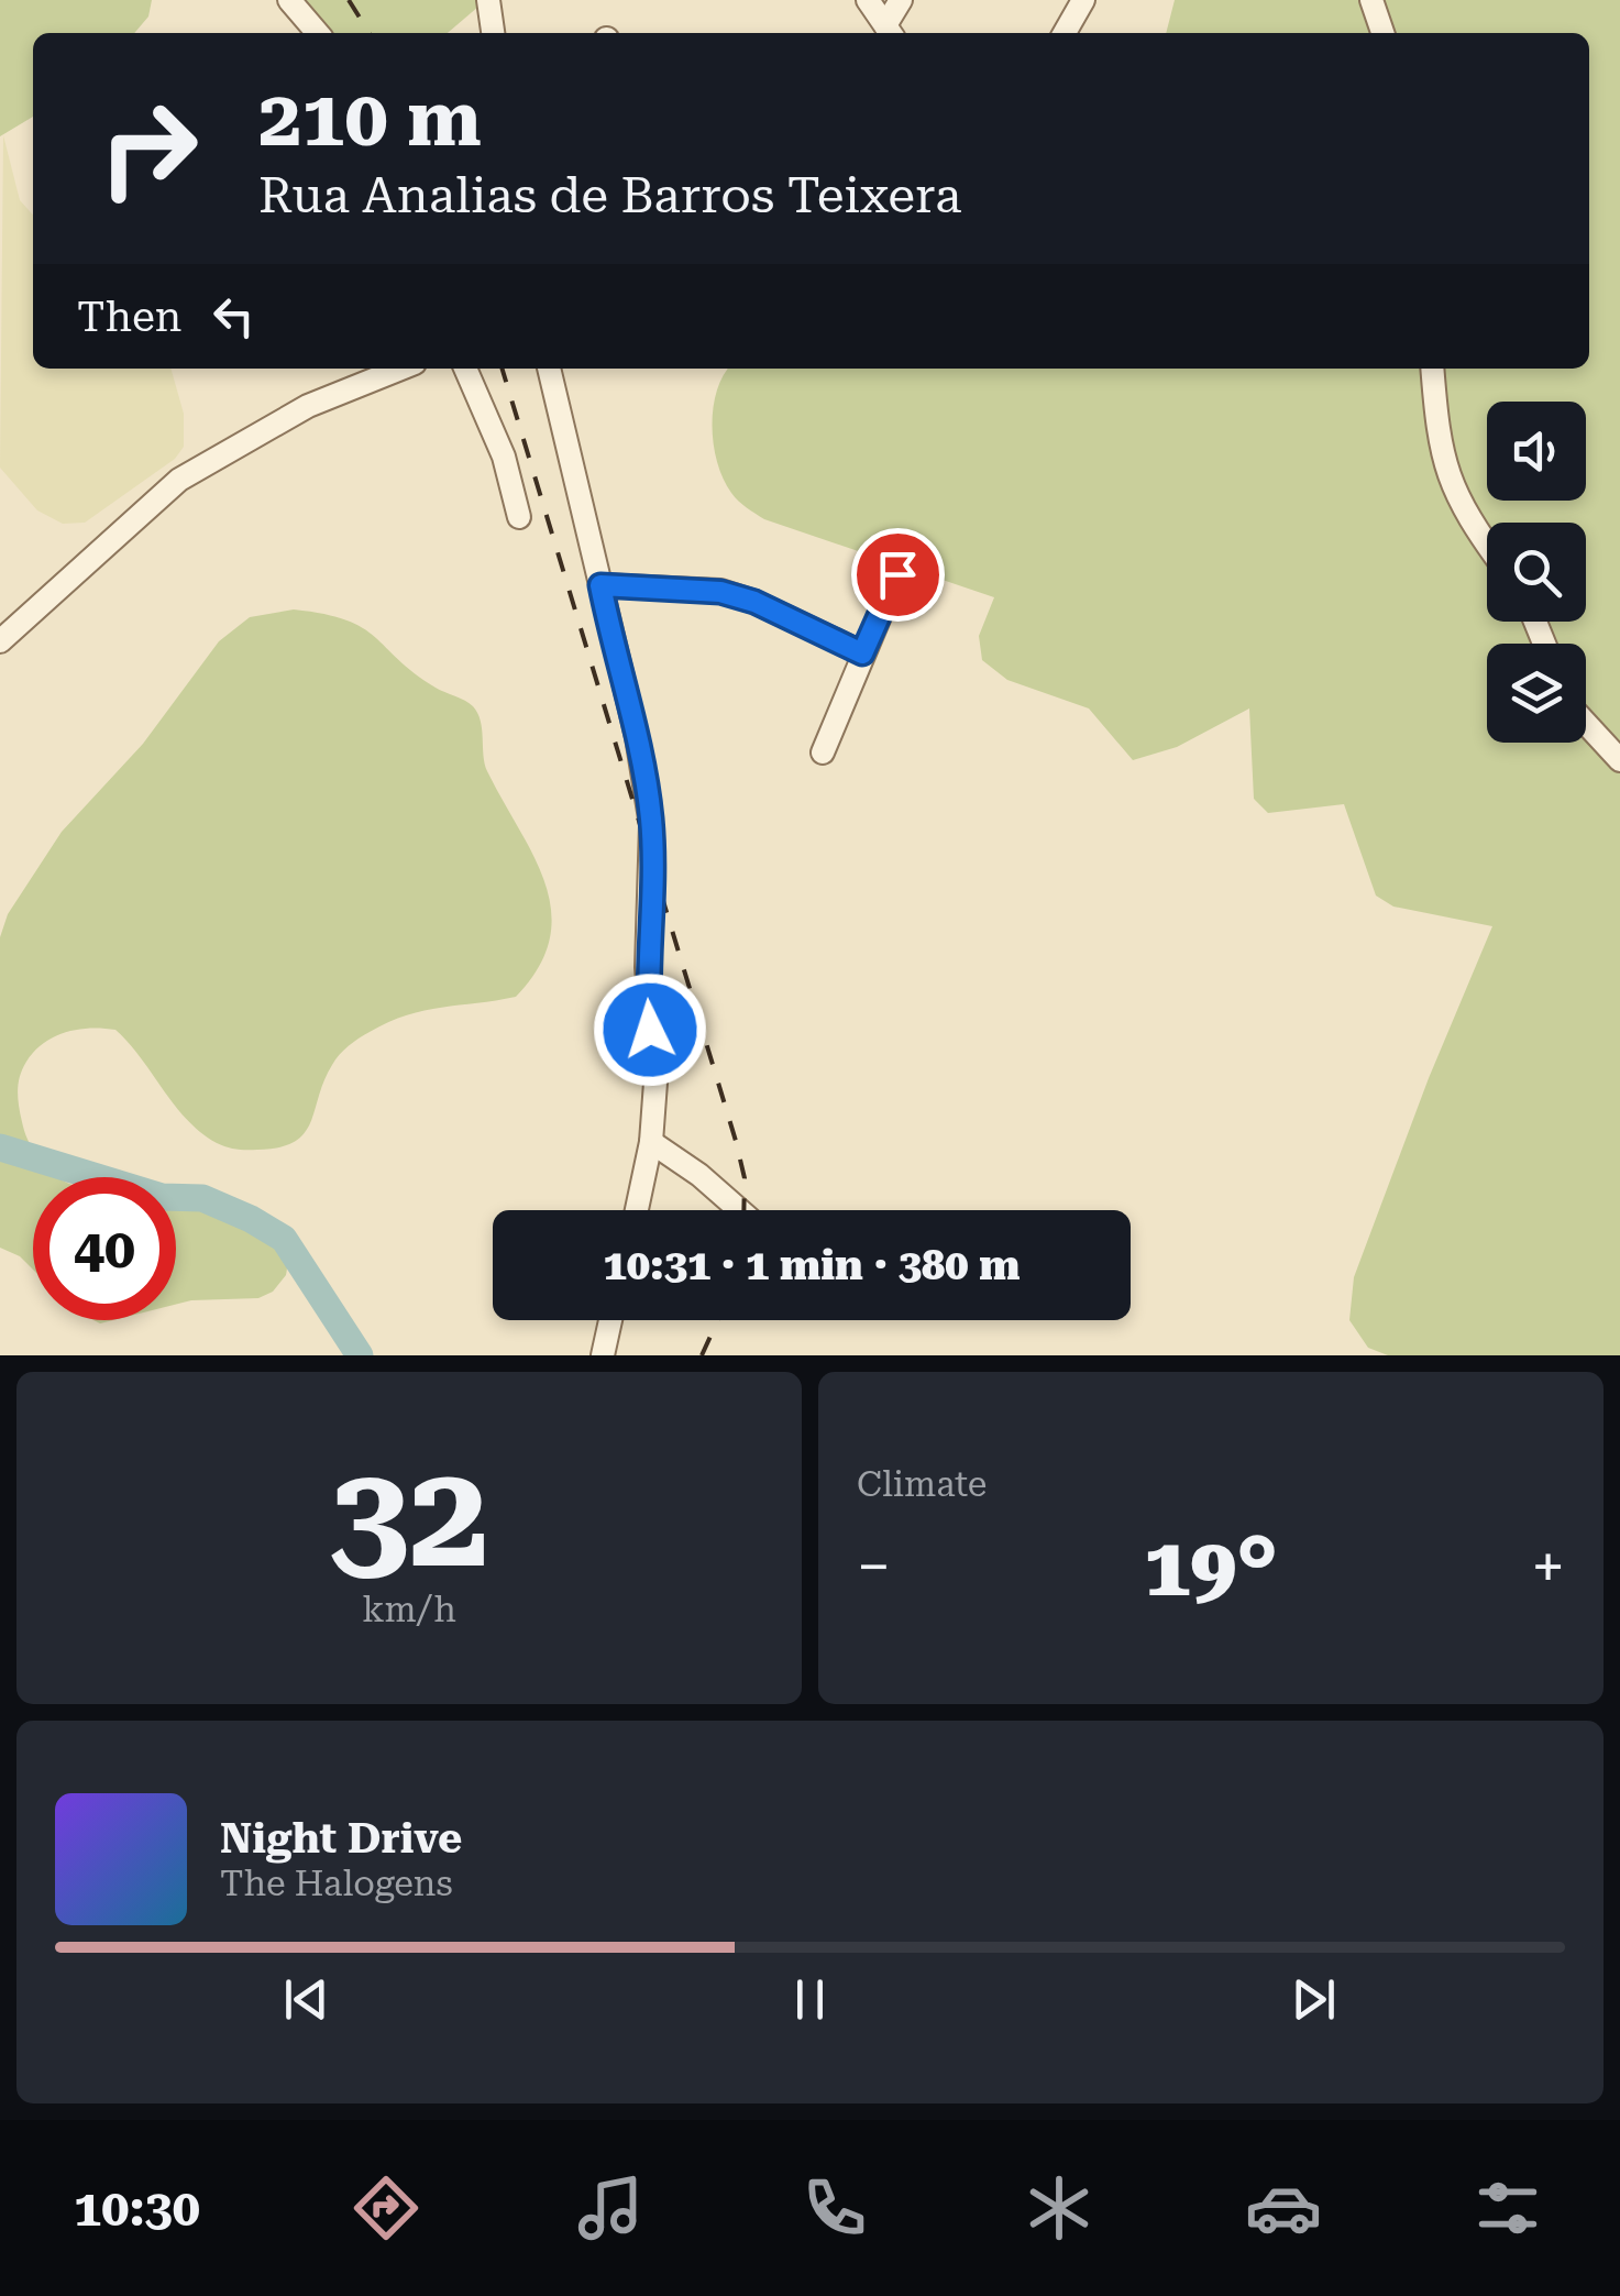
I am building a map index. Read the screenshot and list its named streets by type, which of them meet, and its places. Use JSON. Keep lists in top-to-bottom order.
{
  "page": {
    "turn": ["210 m", "Rua Analias de Barros Teixera"],
    "then": "Then",
    "limit": "40",
    "trip": "10:31 · 1 min · 380 m",
    "tile": [
      ["32", "km/h"],
      "Climate"
    ],
    "heat": ["−", "19°", "+"],
    "song": ["Night Drive", "The Halogens"],
    "tabs": "10:30"
  }
}
